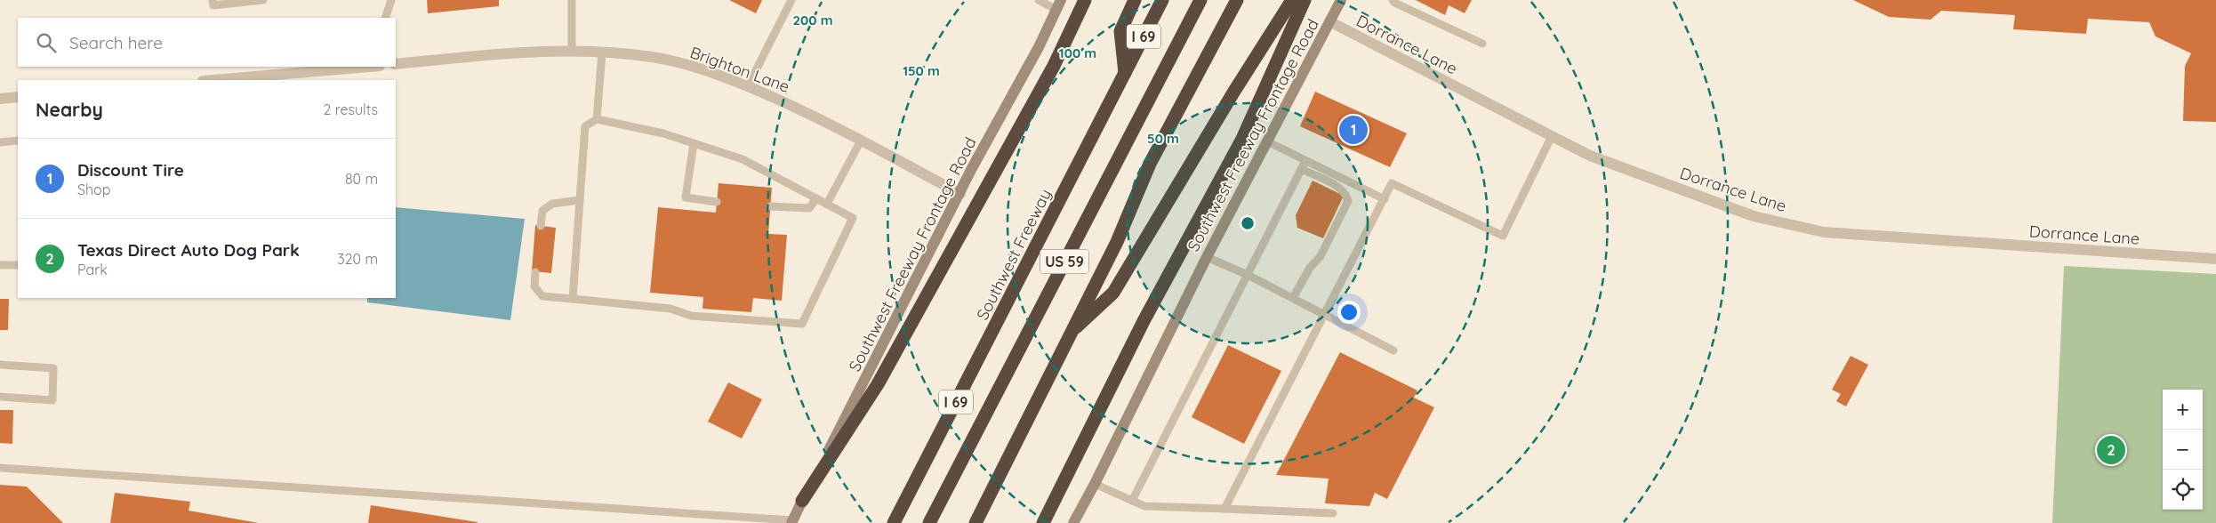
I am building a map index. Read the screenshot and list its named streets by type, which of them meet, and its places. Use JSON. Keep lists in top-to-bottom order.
{
  "streets": {
    "highway": ["I 69", "Southwest Freeway", "US 59"],
    "main road": ["Southwest Freeway Frontage Road"],
    "street": ["Dorrance Lane", "Brighton Lane"]
  },
  "crossings": [
    ["Dorrance Lane", "Southwest Freeway Frontage Road"],
    ["Brighton Lane", "Southwest Freeway Frontage Road"]
  ],
  "page": {
    "search": "Search here",
    "heading": ["Nearby", "2 results"],
    "pins": ["1", "2"],
    "list": [
      {
        "mark": "1",
        "name": "Discount Tire",
        "note": "Shop",
        "value": "80 m"
      },
      {
        "mark": "2",
        "name": "Texas Direct Auto Dog Park",
        "note": "Park",
        "value": "320 m"
      }
    ],
    "map_buttons": ["+", "−"]
  },
  "rings": [
    "200 m",
    "100 m",
    "150 m",
    "50 m"
  ]
}
